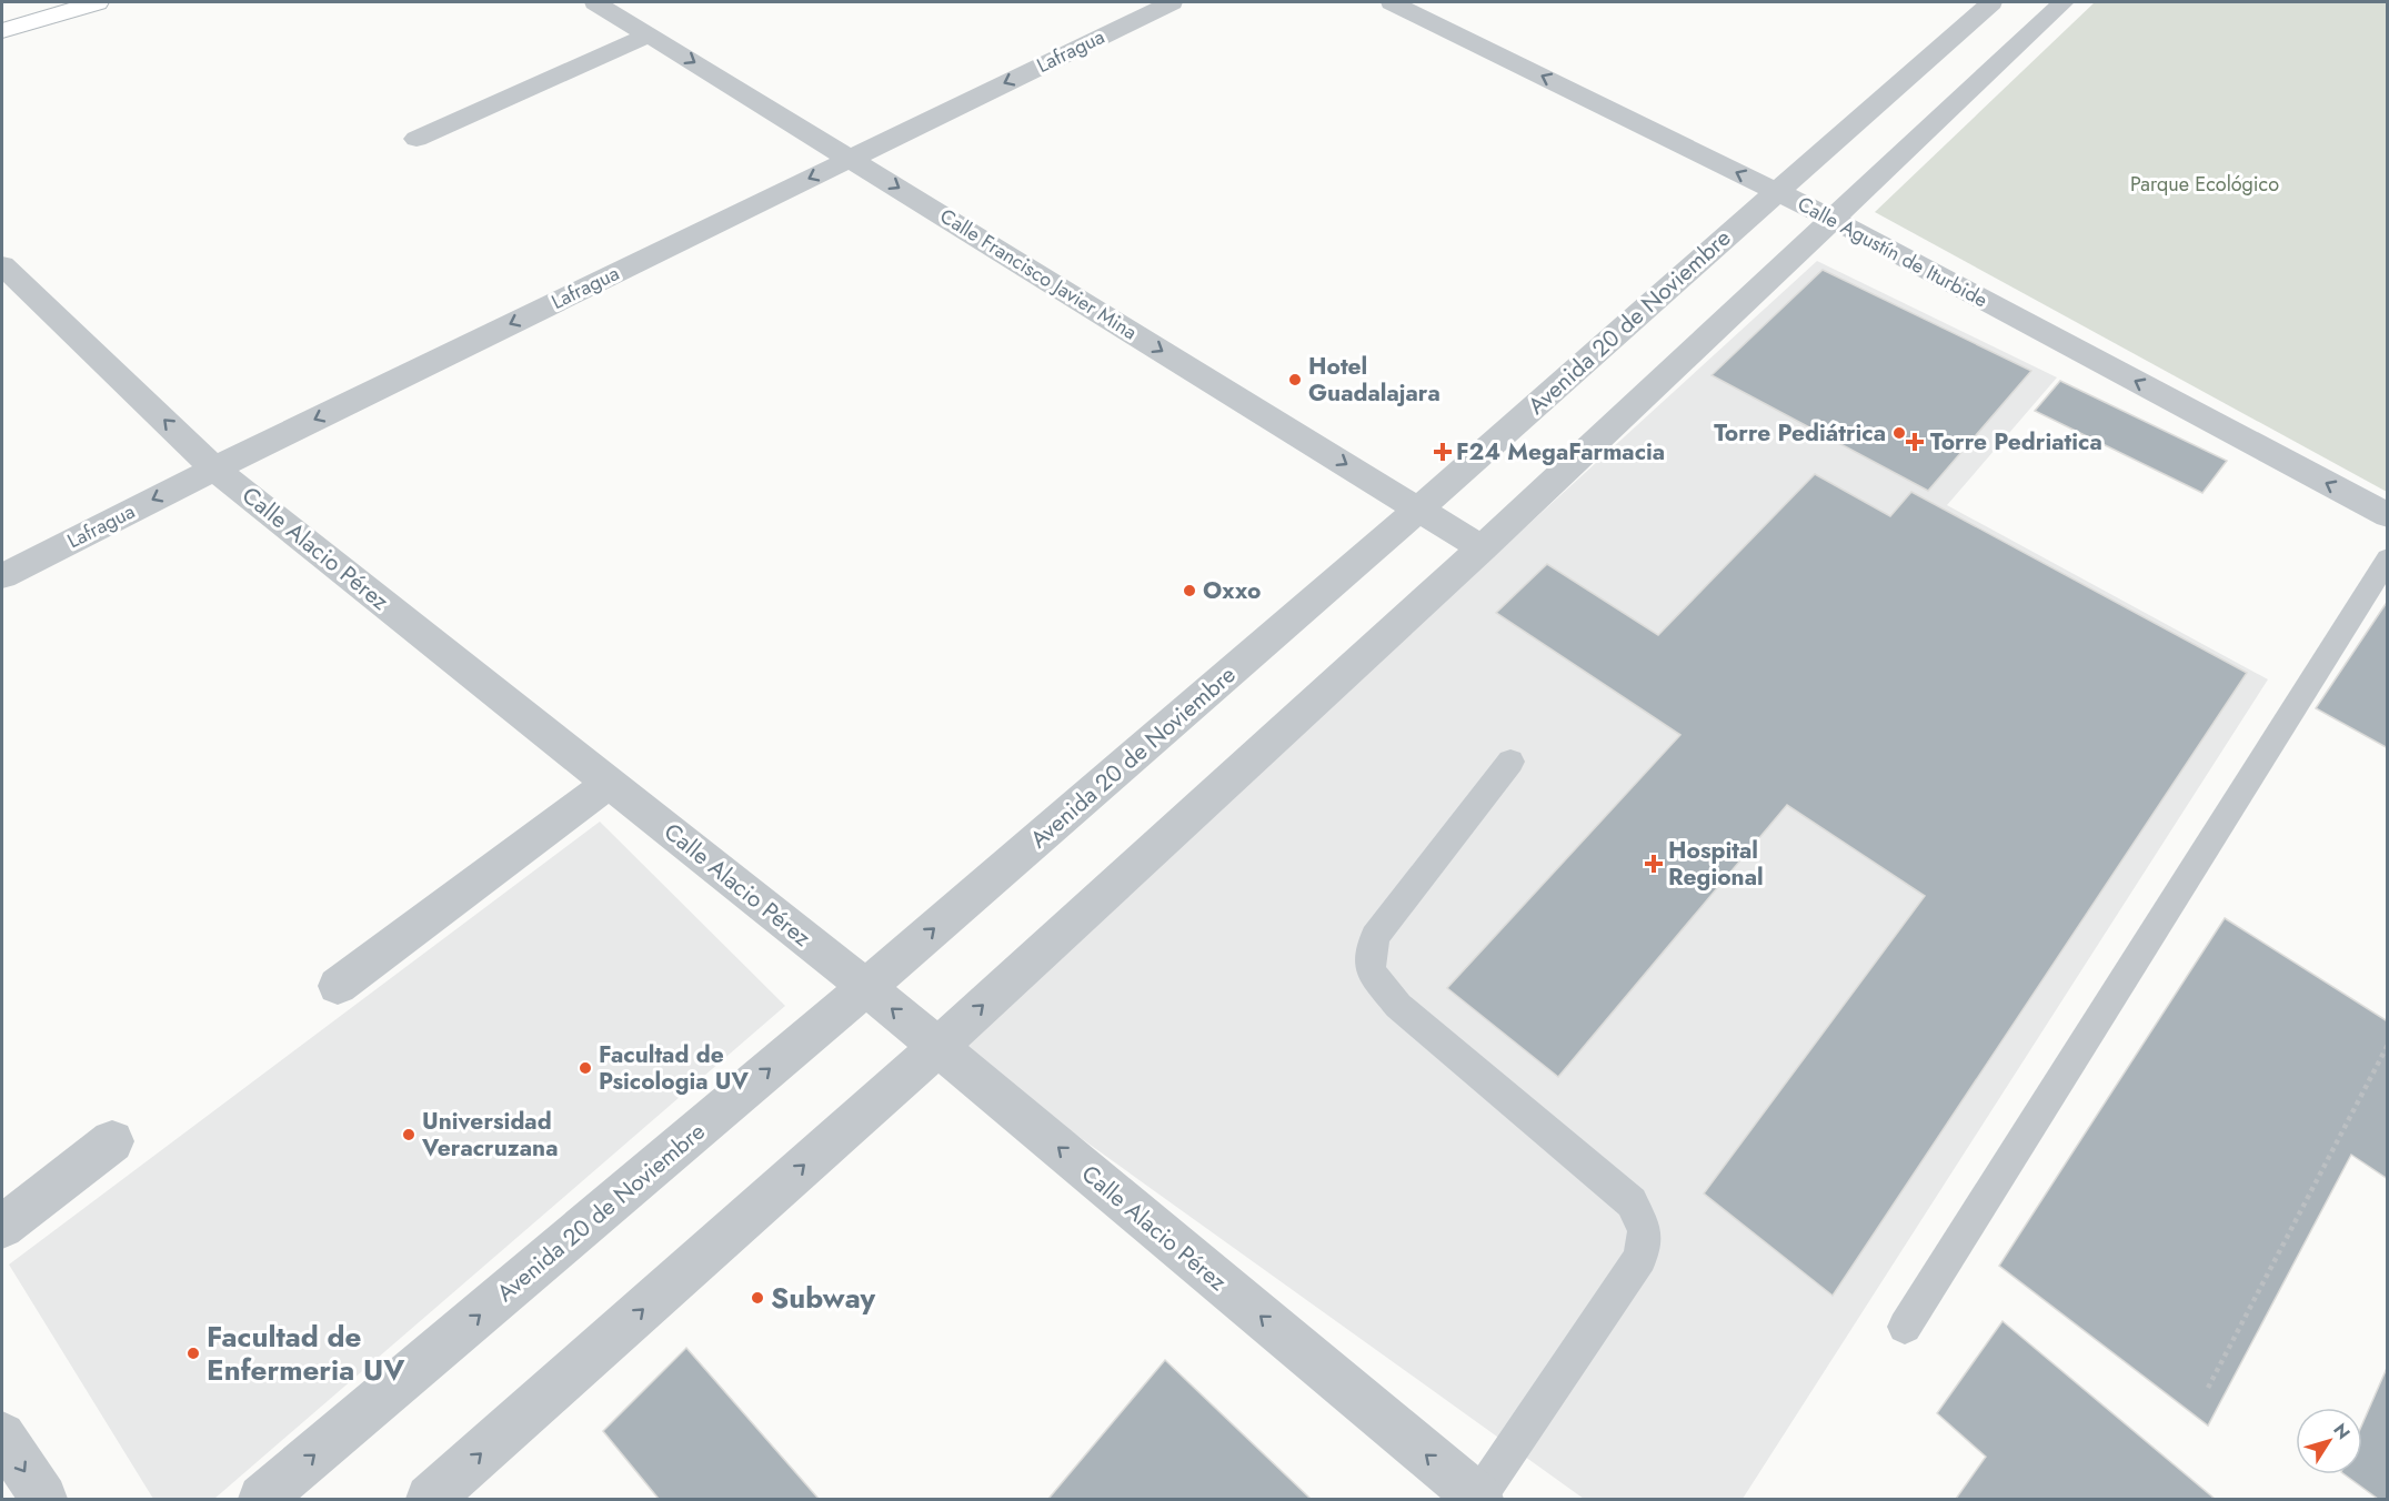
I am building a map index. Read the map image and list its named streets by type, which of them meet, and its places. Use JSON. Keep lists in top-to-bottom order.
{
  "streets": {
    "street": [
      "Lafragua",
      "Calle Agustín de Iturbide",
      "Calle Francisco Javier Mina",
      "Avenida 20 de Noviembre",
      "Calle Alacio Pérez"
    ]
  },
  "crossings": [
    ["Lafragua", "Calle Francisco Javier Mina"],
    ["Lafragua", "Calle Alacio Pérez"],
    ["Calle Agustín de Iturbide", "Avenida 20 de Noviembre"],
    ["Calle Francisco Javier Mina", "Avenida 20 de Noviembre"],
    ["Avenida 20 de Noviembre", "Calle Alacio Pérez"]
  ],
  "one_way": [
    "Lafragua",
    "Calle Agustín de Iturbide",
    "Calle Francisco Javier Mina",
    "Calle Alacio Pérez"
  ],
  "parks": ["Parque Ecológico"],
  "places": {
    "other": [
      "Hotel Guadalajara",
      "Torre Pediátrica",
      "Oxxo",
      "Facultad de Psicologia UV",
      "Universidad Veracruzana",
      "Subway",
      "Facultad de Enfermeria UV"
    ],
    "health": ["Torre Pedriatica", "F24 MegaFarmacia", "Hospital Regional"]
  },
  "north": "top right"
}
